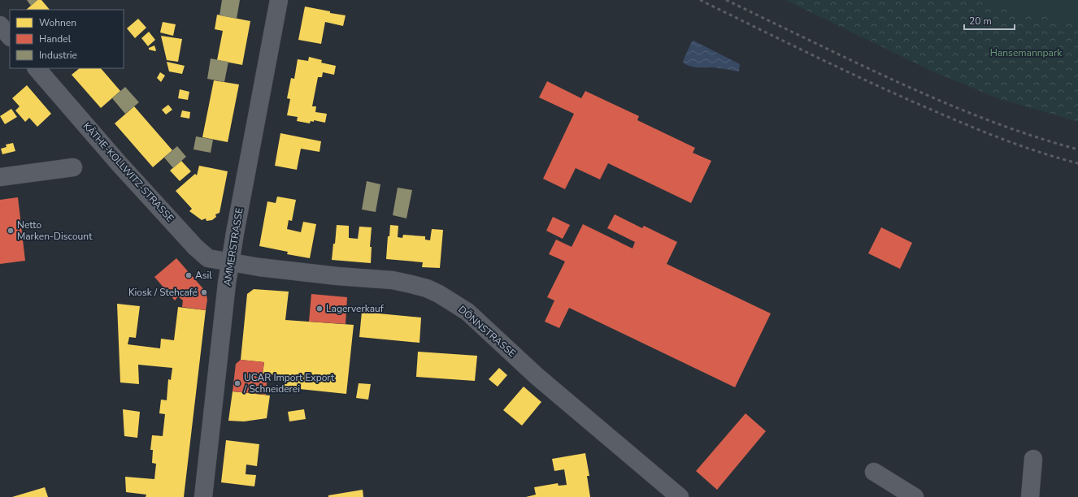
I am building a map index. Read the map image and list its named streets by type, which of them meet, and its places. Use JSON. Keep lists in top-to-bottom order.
{
  "streets": {
    "street": ["KÄTHE-KOLLWITZ-STRASSE", "AMMERSTRASSE", "DÖNNSTRASSE"]
  },
  "crossings": [
    ["KÄTHE-KOLLWITZ-STRASSE", "AMMERSTRASSE"],
    ["KÄTHE-KOLLWITZ-STRASSE", "DÖNNSTRASSE"],
    ["AMMERSTRASSE", "DÖNNSTRASSE"]
  ],
  "parks": ["Hansemannpark"],
  "places": [
    "Netto Marken-Discount",
    "Asil",
    "Kiosk / Stehcafé",
    "Lagerverkauf",
    "UCAR Import Export / Schneiderei"
  ],
  "legend": ["Wohnen", "Handel", "Industrie"],
  "scale_bar": "20 m"
}
